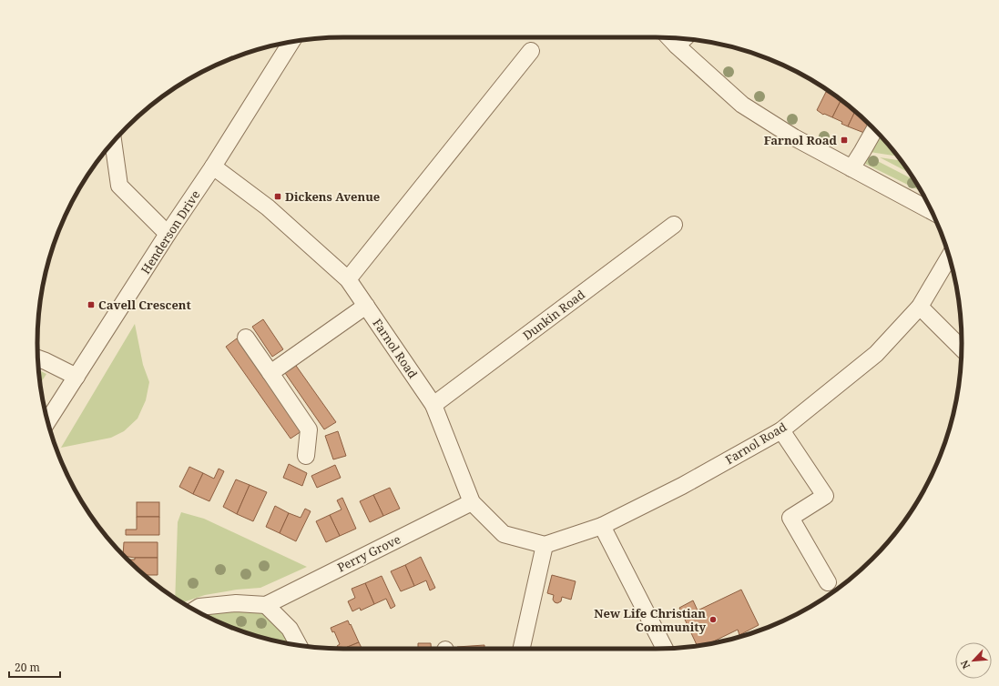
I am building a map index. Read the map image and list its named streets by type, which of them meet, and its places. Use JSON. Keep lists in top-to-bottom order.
{
  "streets": {
    "street": [
      "Henderson Drive",
      "Dunkin Road",
      "Farnol Road",
      "Perry Grove"
    ]
  },
  "crossings": [
    ["Henderson Drive", "Farnol Road"],
    ["Dunkin Road", "Farnol Road"],
    ["Farnol Road", "Perry Grove"]
  ],
  "places": {
    "transit": ["Farnol Road", "Dickens Avenue", "Cavell Crescent"],
    "other": ["New Life Christian Community"]
  },
  "scale_bar": "20 m",
  "north": "bottom left"
}
